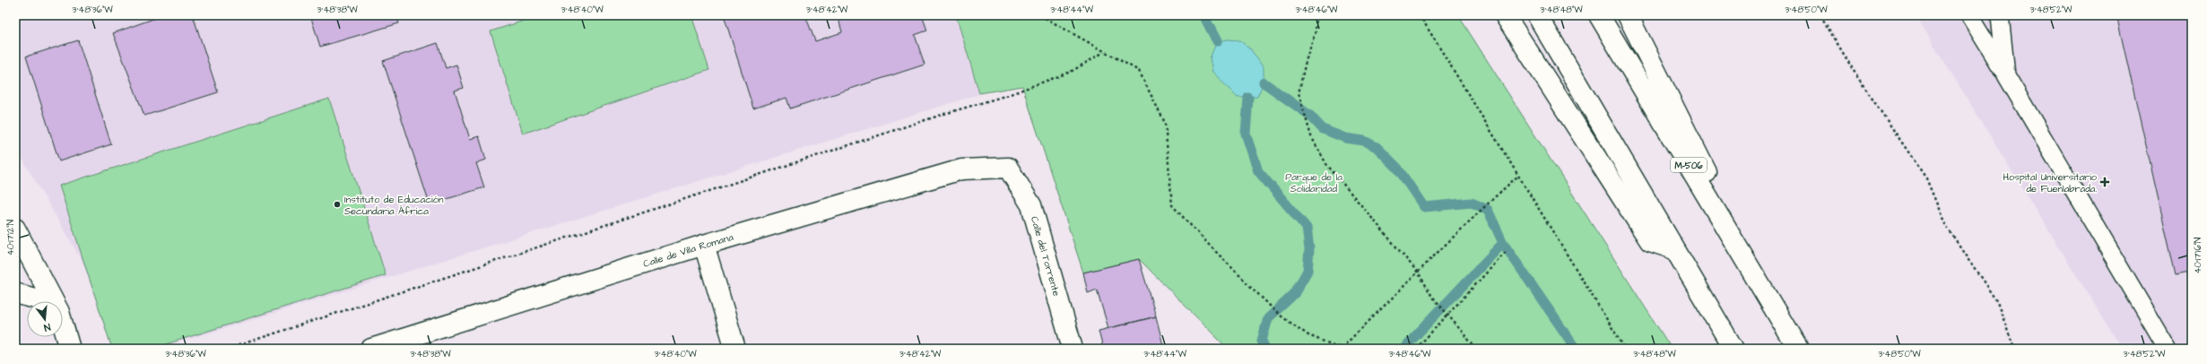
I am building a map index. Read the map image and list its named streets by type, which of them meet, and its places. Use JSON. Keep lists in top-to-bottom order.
{
  "streets": {
    "main road": ["M-506", "Calle de Villa Romana", "Calle del Torrente"]
  },
  "crossings": [
    ["Calle de Villa Romana", "Calle del Torrente"]
  ],
  "parks": ["Parque de la Solidaridad"],
  "places": {
    "health": ["Hospital Universitario de Fuenlabrada."],
    "other": ["Instituto de Educación Secundaria África"]
  },
  "north": "bottom",
  "coordinates": [
    "3°48'36\"W",
    "3°48'38\"W",
    "3°48'40\"W",
    "3°48'42\"W",
    "3°48'44\"W",
    "3°48'46\"W",
    "3°48'48\"W",
    "3°48'50\"W",
    "3°48'52\"W",
    "40°17'12\"N",
    "40°17'16\"N"
  ]
}
